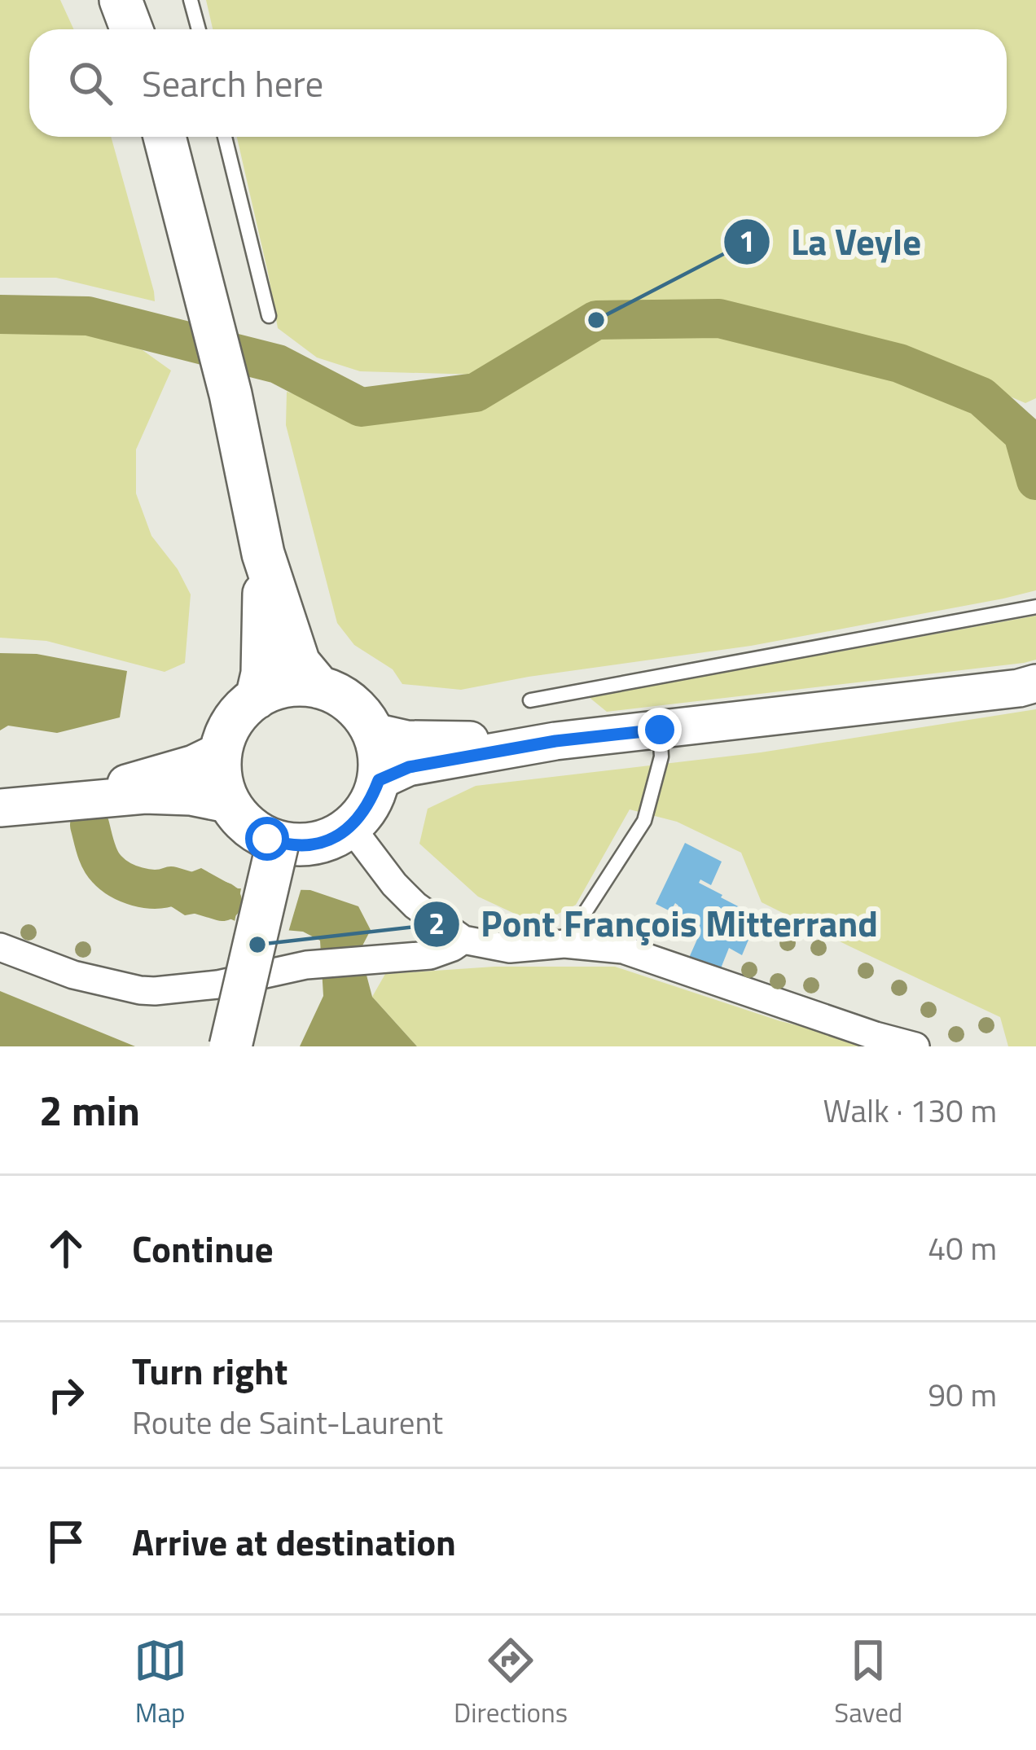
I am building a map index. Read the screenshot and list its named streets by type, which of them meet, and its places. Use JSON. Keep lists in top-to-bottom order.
{
  "places": ["La Veyle", "Pont François Mitterrand"],
  "page": {
    "search": "Search here",
    "heading": ["2 min", "Walk · 130 m"],
    "list": [
      ["Continue", "40 m"],
      ["Turn right", "Route de Saint-Laurent", "90 m"],
      "Arrive at destination"
    ],
    "nav": ["Map", "Directions", "Saved"]
  }
}
